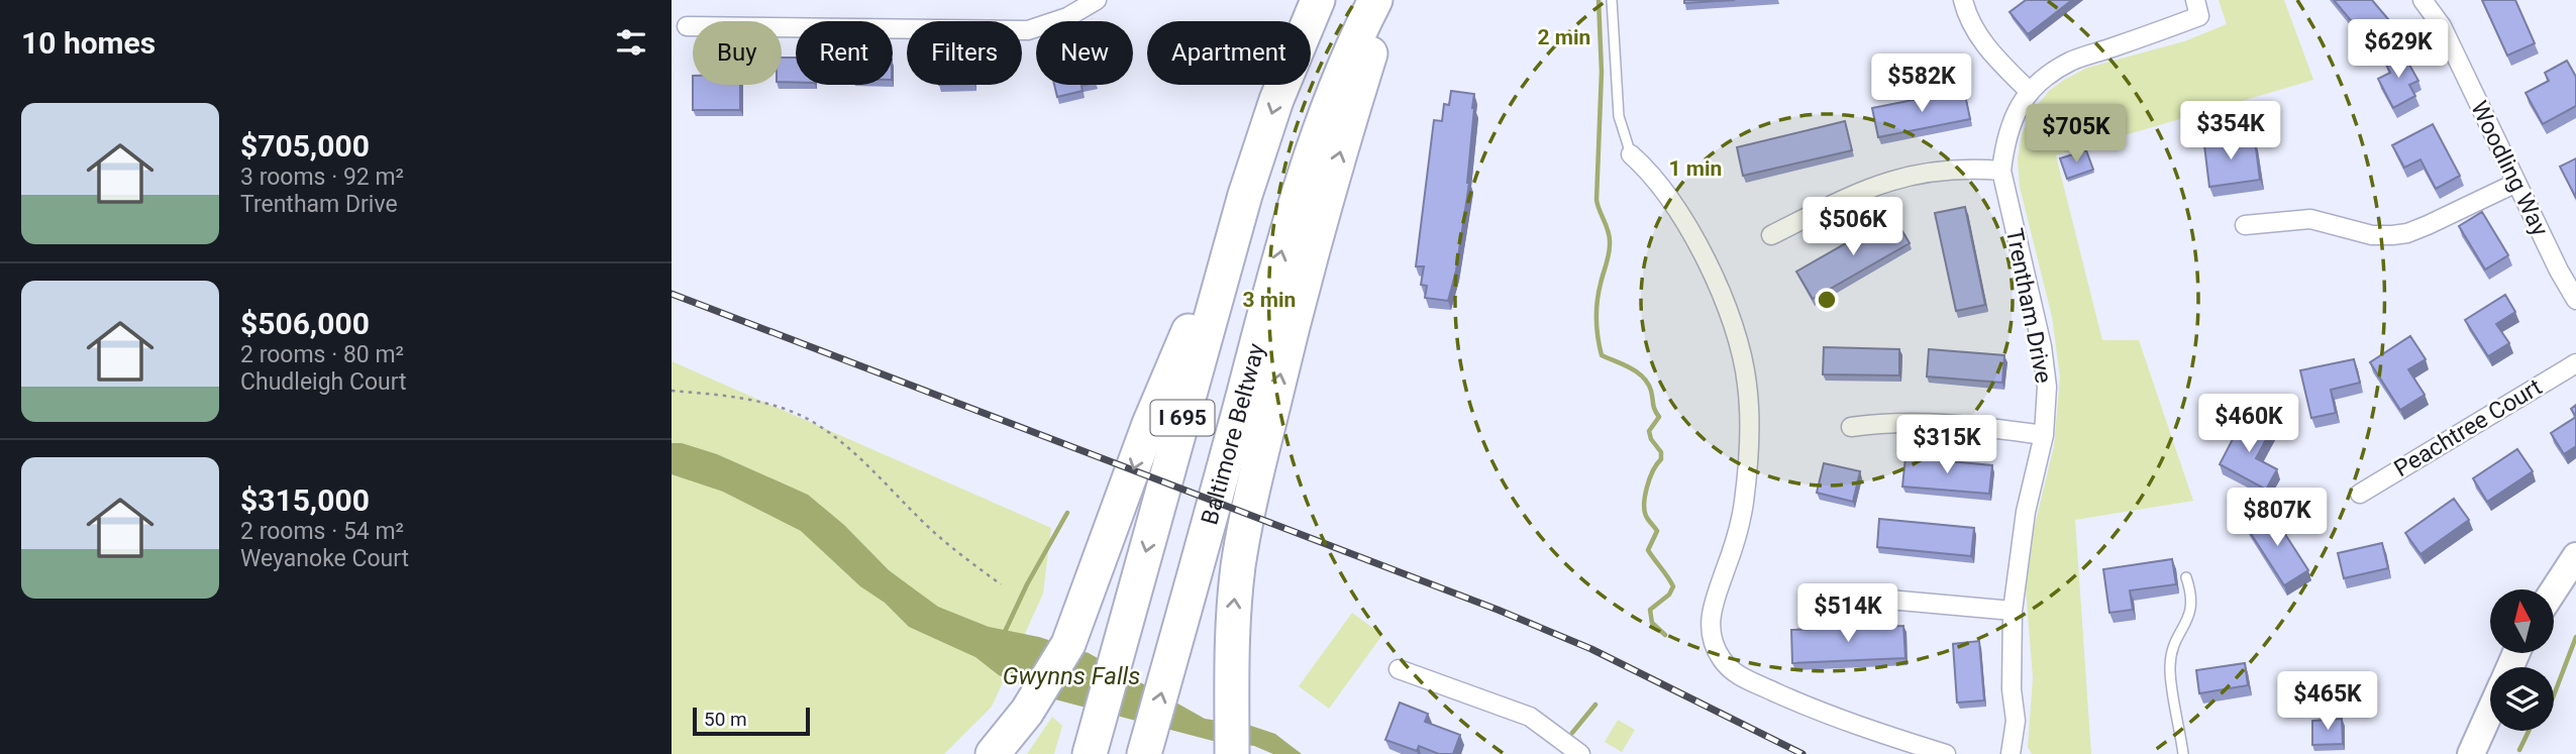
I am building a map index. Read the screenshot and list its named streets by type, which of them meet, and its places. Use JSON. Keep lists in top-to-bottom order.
{
  "streets": {
    "highway": ["I 695", "Baltimore Beltway"],
    "street": ["Woodling Way", "Trentham Drive", "Peachtree Court"]
  },
  "water": ["Gwynns Falls"],
  "scale_bar": "50 m",
  "north": "top",
  "page": {
    "heading": "10 homes",
    "price": [
      "$629K",
      "$582K",
      "$354K",
      "$705K",
      "$506K",
      "$460K",
      "$315K",
      "$807K",
      "$514K",
      "$465K"
    ],
    "chip": [
      "Buy",
      "Rent",
      "Filters",
      "New",
      "Apartment"
    ],
    "list": [
      {
        "name": "$705,000",
        "note": "3 rooms · 92 m² · Trentham Drive"
      },
      {
        "name": "$506,000",
        "note": "2 rooms · 80 m² · Chudleigh Court"
      },
      {
        "name": "$315,000",
        "note": "2 rooms · 54 m² · Weyanoke Court"
      }
    ],
    "scale": "50 m"
  },
  "rings": ["2 min", "1 min", "3 min"]
}
